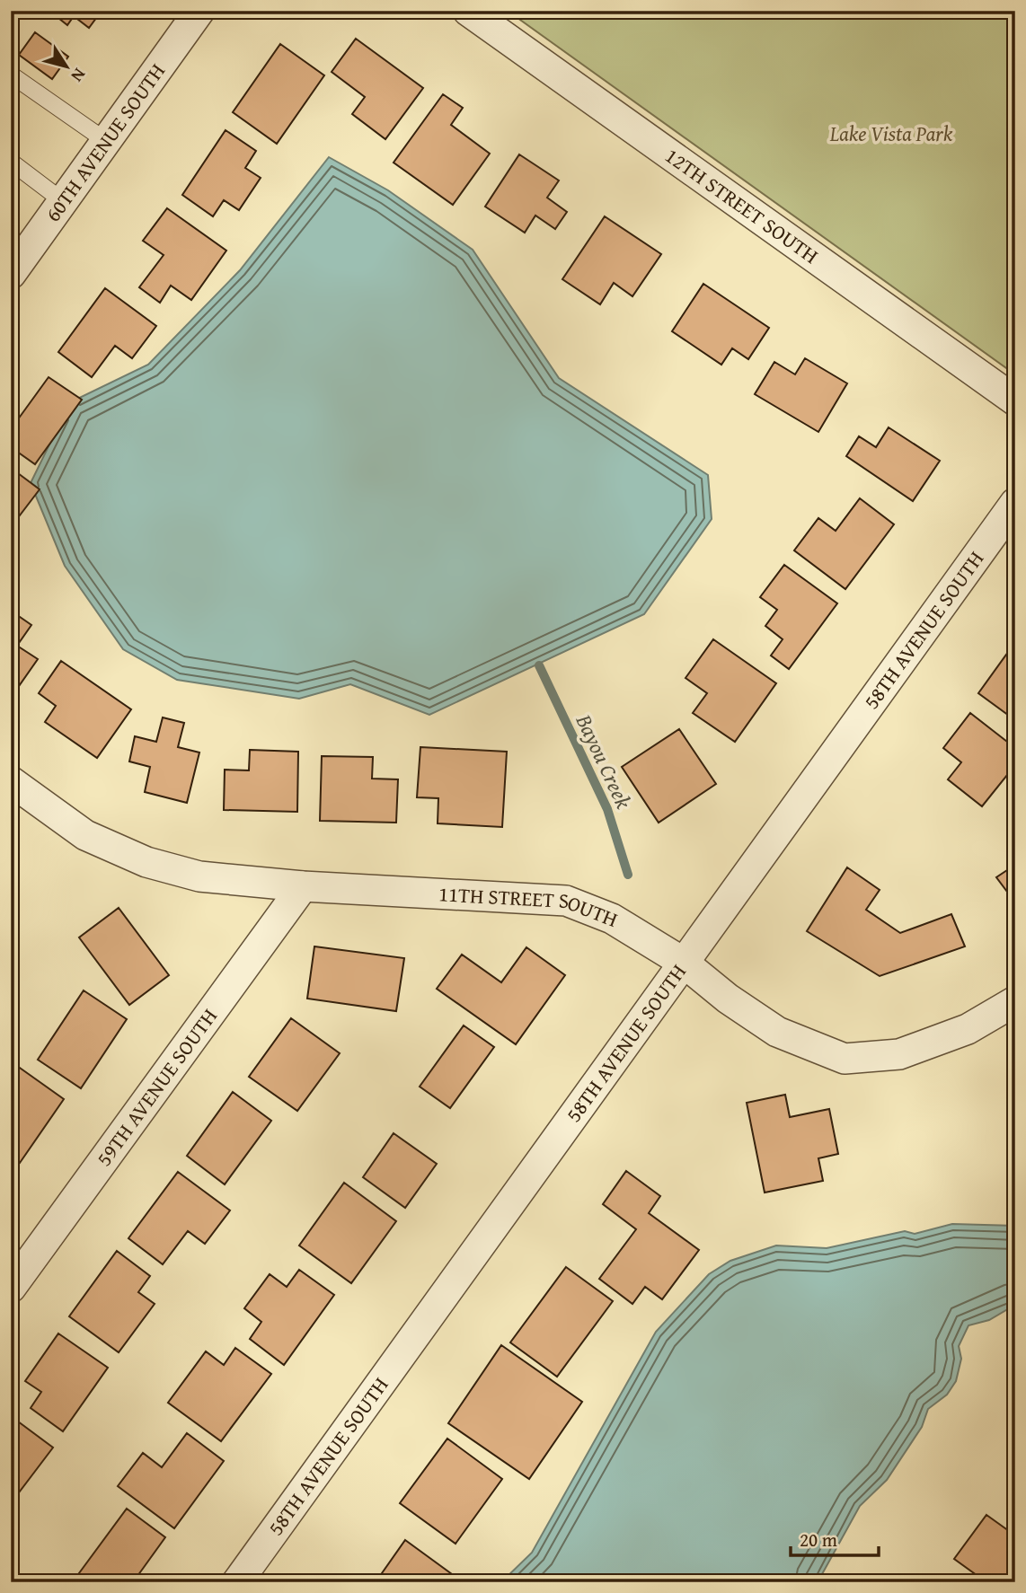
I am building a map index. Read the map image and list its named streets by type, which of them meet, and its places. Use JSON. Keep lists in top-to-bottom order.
{
  "streets": {
    "street": [
      "60TH AVENUE SOUTH",
      "12TH STREET SOUTH",
      "58TH AVENUE SOUTH",
      "11TH STREET SOUTH",
      "59TH AVENUE SOUTH"
    ]
  },
  "crossings": [
    ["58TH AVENUE SOUTH", "11TH STREET SOUTH"],
    ["11TH STREET SOUTH", "59TH AVENUE SOUTH"]
  ],
  "water": ["Bayou Creek"],
  "parks": ["Lake Vista Park"],
  "scale_bar": "20 m",
  "north": "bottom right"
}
